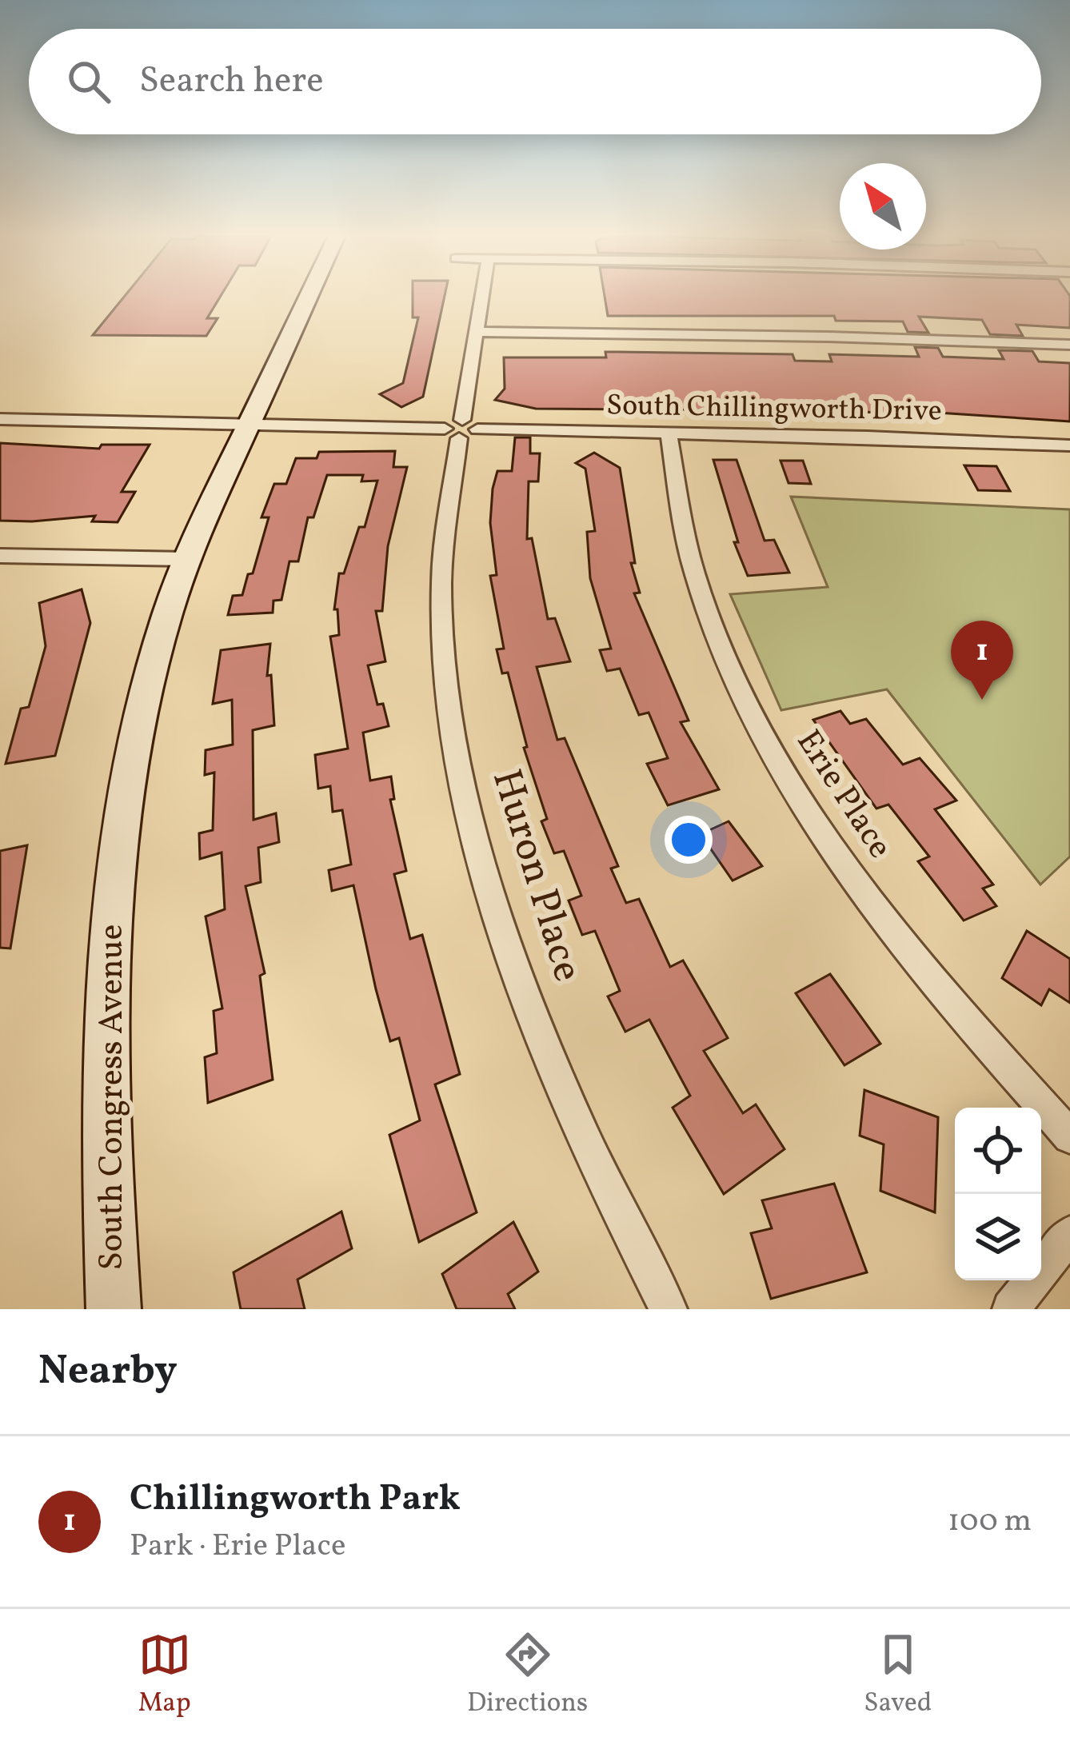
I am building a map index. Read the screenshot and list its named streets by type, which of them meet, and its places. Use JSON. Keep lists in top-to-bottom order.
{
  "streets": {
    "street": [
      "South Chillingworth Drive",
      "Erie Place",
      "Huron Place",
      "South Congress Avenue"
    ]
  },
  "crossings": [
    ["South Chillingworth Drive", "Erie Place"],
    ["South Chillingworth Drive", "Huron Place"],
    ["South Chillingworth Drive", "South Congress Avenue"]
  ],
  "north": "top left",
  "page": {
    "search": "Search here",
    "pins": "1",
    "heading": "Nearby",
    "list": [
      {
        "mark": "1",
        "name": "Chillingworth Park",
        "note": "Park · Erie Place",
        "value": "100 m"
      }
    ],
    "nav": ["Map", "Directions", "Saved"]
  }
}
